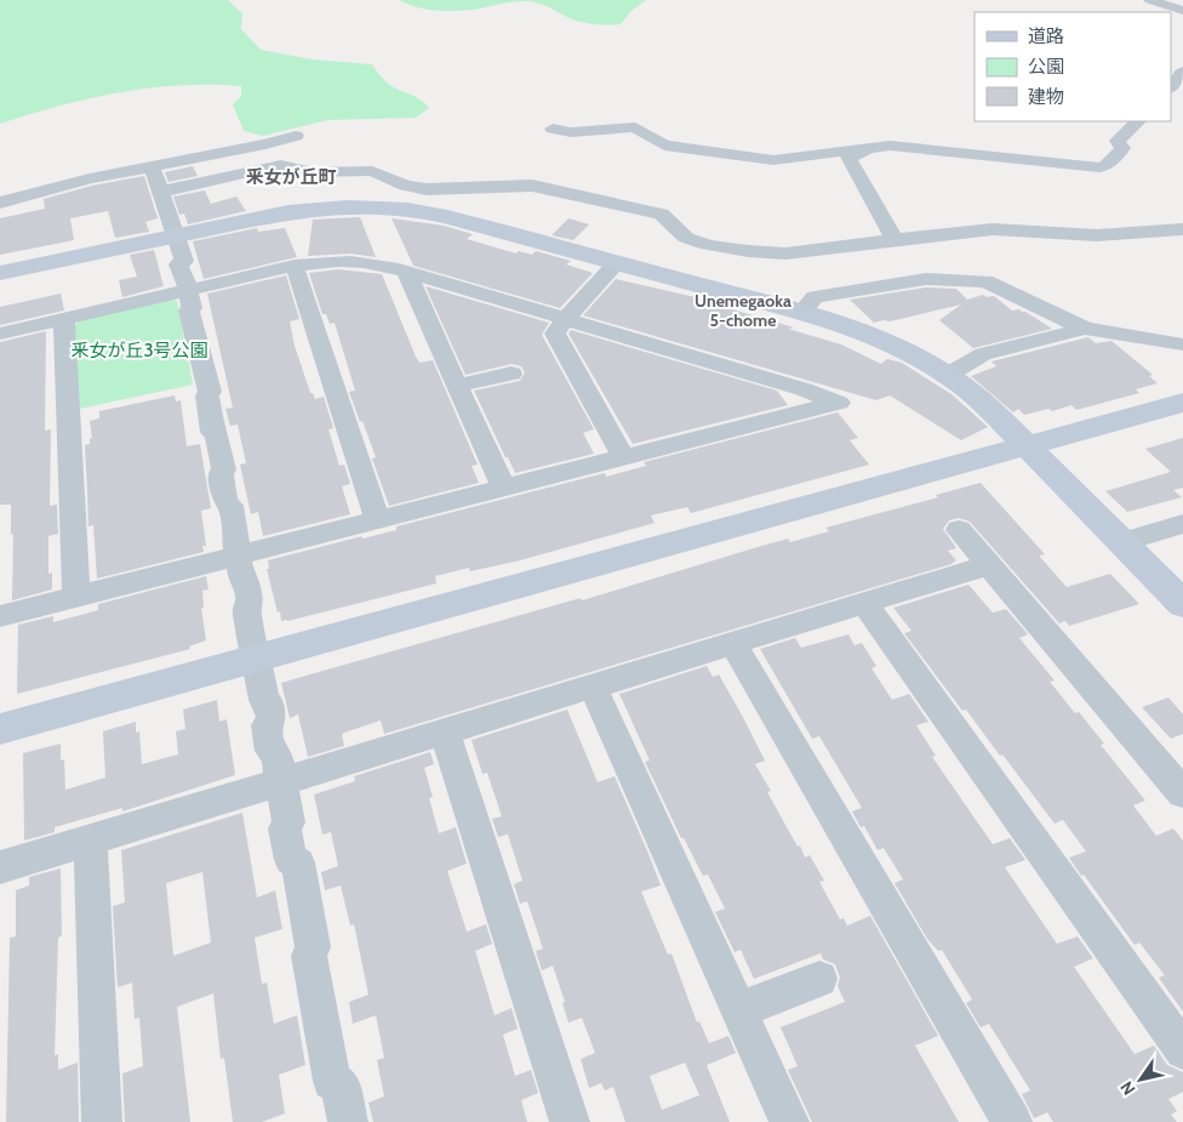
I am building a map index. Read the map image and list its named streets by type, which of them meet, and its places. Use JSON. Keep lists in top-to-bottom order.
{
  "districts": ["釆女が丘町", "Unemegaoka 5-chome"],
  "parks": ["釆女が丘3号公園"],
  "legend": ["道路", "公園", "建物"],
  "north": "bottom left"
}
